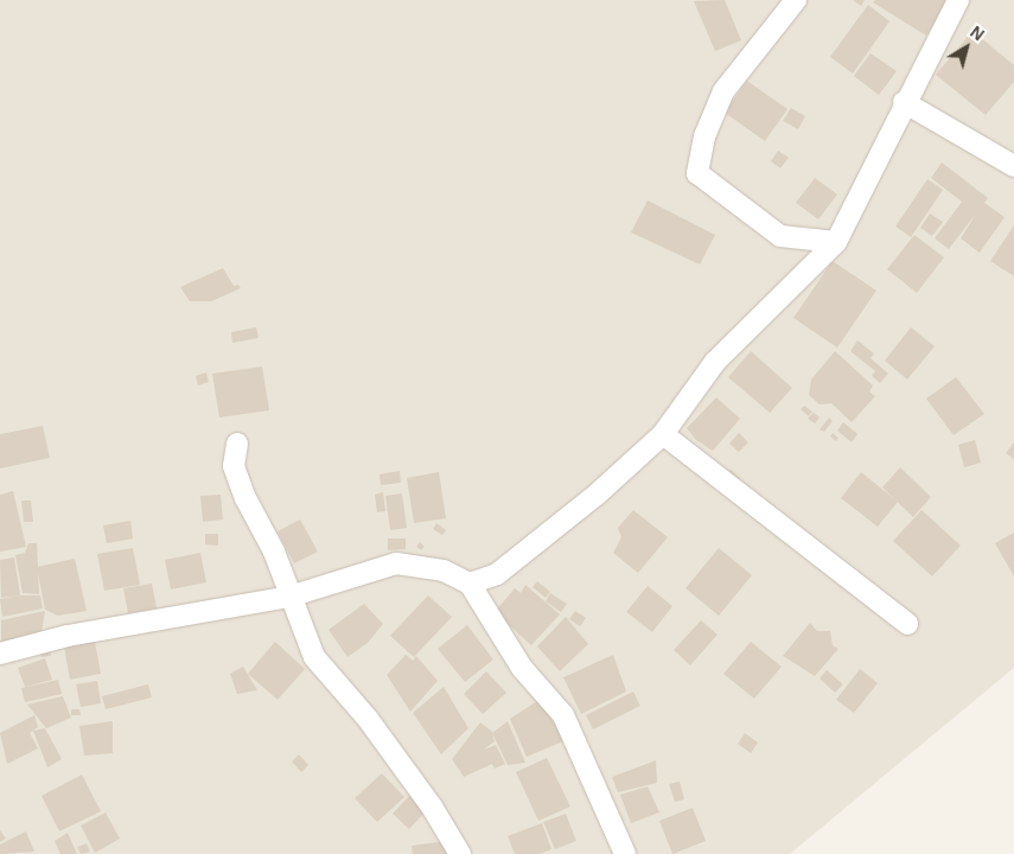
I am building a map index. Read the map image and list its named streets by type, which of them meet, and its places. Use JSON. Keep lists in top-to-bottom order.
{
  "north": "top right"
}
